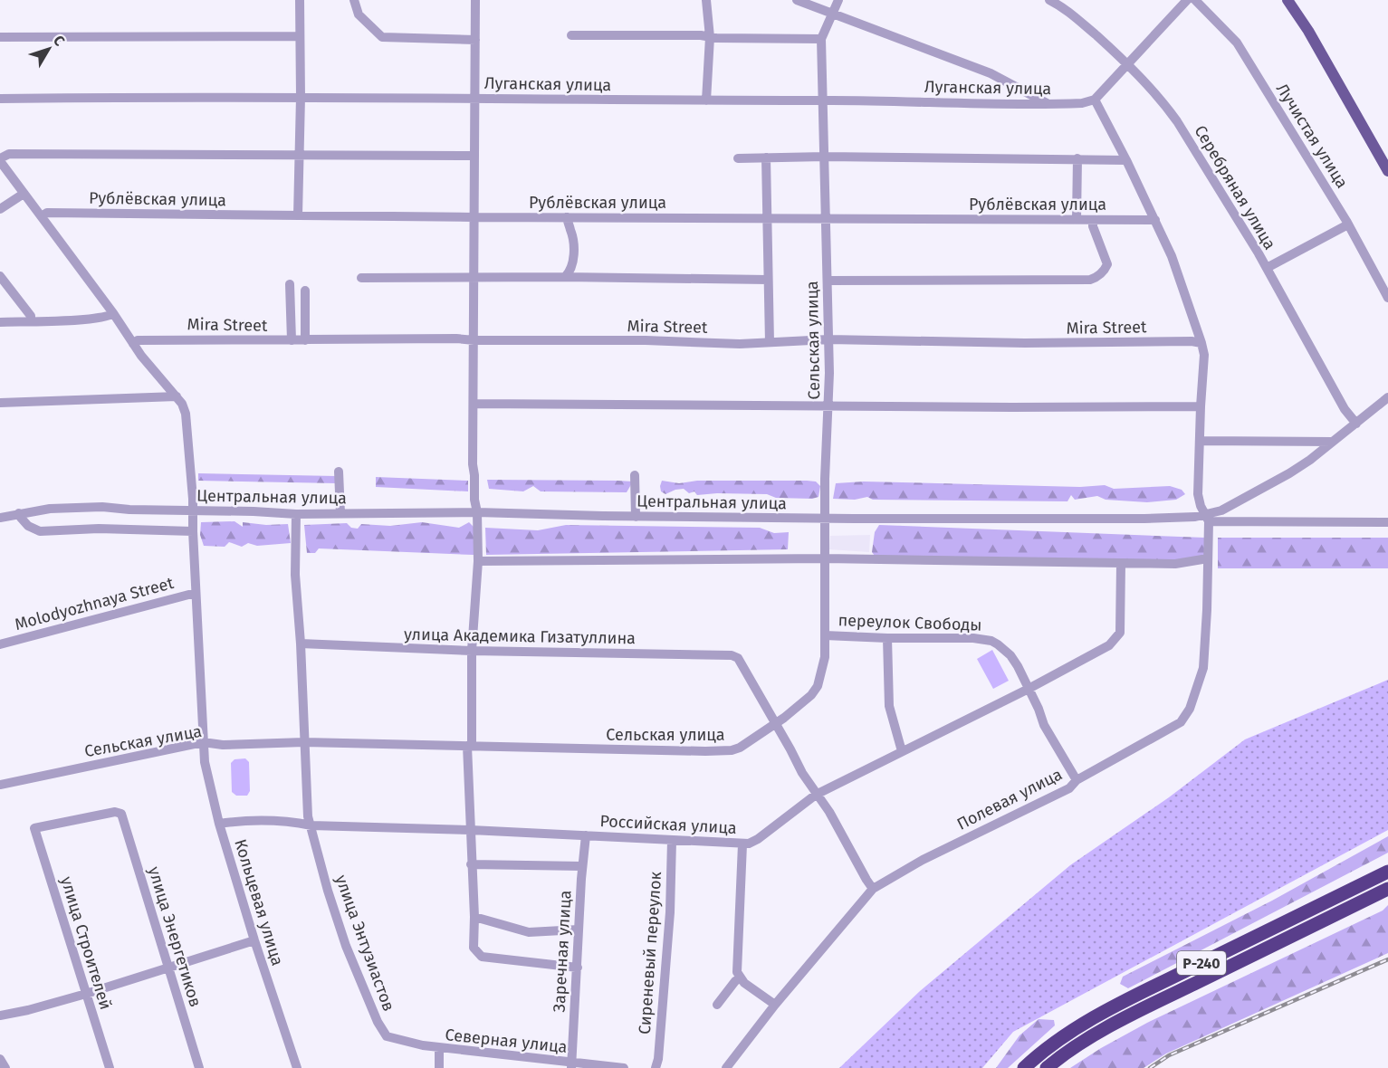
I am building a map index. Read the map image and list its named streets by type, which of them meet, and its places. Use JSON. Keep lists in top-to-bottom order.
{
  "streets": {
    "highway": ["Р-240"],
    "street": [
      "Луганская улица",
      "Лучистая улица",
      "Серебряная улица",
      "Рублёвская улица",
      "Mira Street",
      "Сельская улица",
      "Центральная улица",
      "Molodyozhnaya Street",
      "переулок Свободы",
      "улица Академика Гизатуллина",
      "Полевая улица",
      "Российская улица",
      "Кольцевая улица",
      "улица Энергетиков",
      "улица Строителей",
      "улица Энтузиастов",
      "Заречная улица",
      "Сиреневый переулок",
      "Северная улица"
    ]
  },
  "crossings": [
    ["Луганская улица", "Сельская улица"],
    ["Луганская улица", "Полевая улица"],
    ["Серебряная улица", "Центральная улица"],
    ["Рублёвская улица", "Сельская улица"],
    ["Рублёвская улица", "Полевая улица"],
    ["Рублёвская улица", "Кольцевая улица"],
    ["Mira Street", "Сельская улица"],
    ["Mira Street", "Полевая улица"],
    ["Mira Street", "Кольцевая улица"],
    ["Сельская улица", "Центральная улица"],
    ["Сельская улица", "переулок Свободы"],
    ["Сельская улица", "улица Академика Гизатуллина"],
    ["Сельская улица", "Кольцевая улица"],
    ["Сельская улица", "улица Энтузиастов"],
    ["Центральная улица", "Полевая улица"],
    ["Центральная улица", "Кольцевая улица"],
    ["Центральная улица", "улица Энтузиастов"],
    ["Molodyozhnaya Street", "Кольцевая улица"],
    ["переулок Свободы", "Полевая улица"],
    ["переулок Свободы", "Российская улица"],
    ["улица Академика Гизатуллина", "улица Энтузиастов"],
    ["Российская улица", "Кольцевая улица"],
    ["Российская улица", "улица Энтузиастов"],
    ["Российская улица", "Заречная улица"],
    ["Российская улица", "Сиреневый переулок"],
    ["улица Энергетиков", "улица Строителей"],
    ["улица Энтузиастов", "Северная улица"],
    ["Заречная улица", "Северная улица"]
  ],
  "north": "top right"
}
